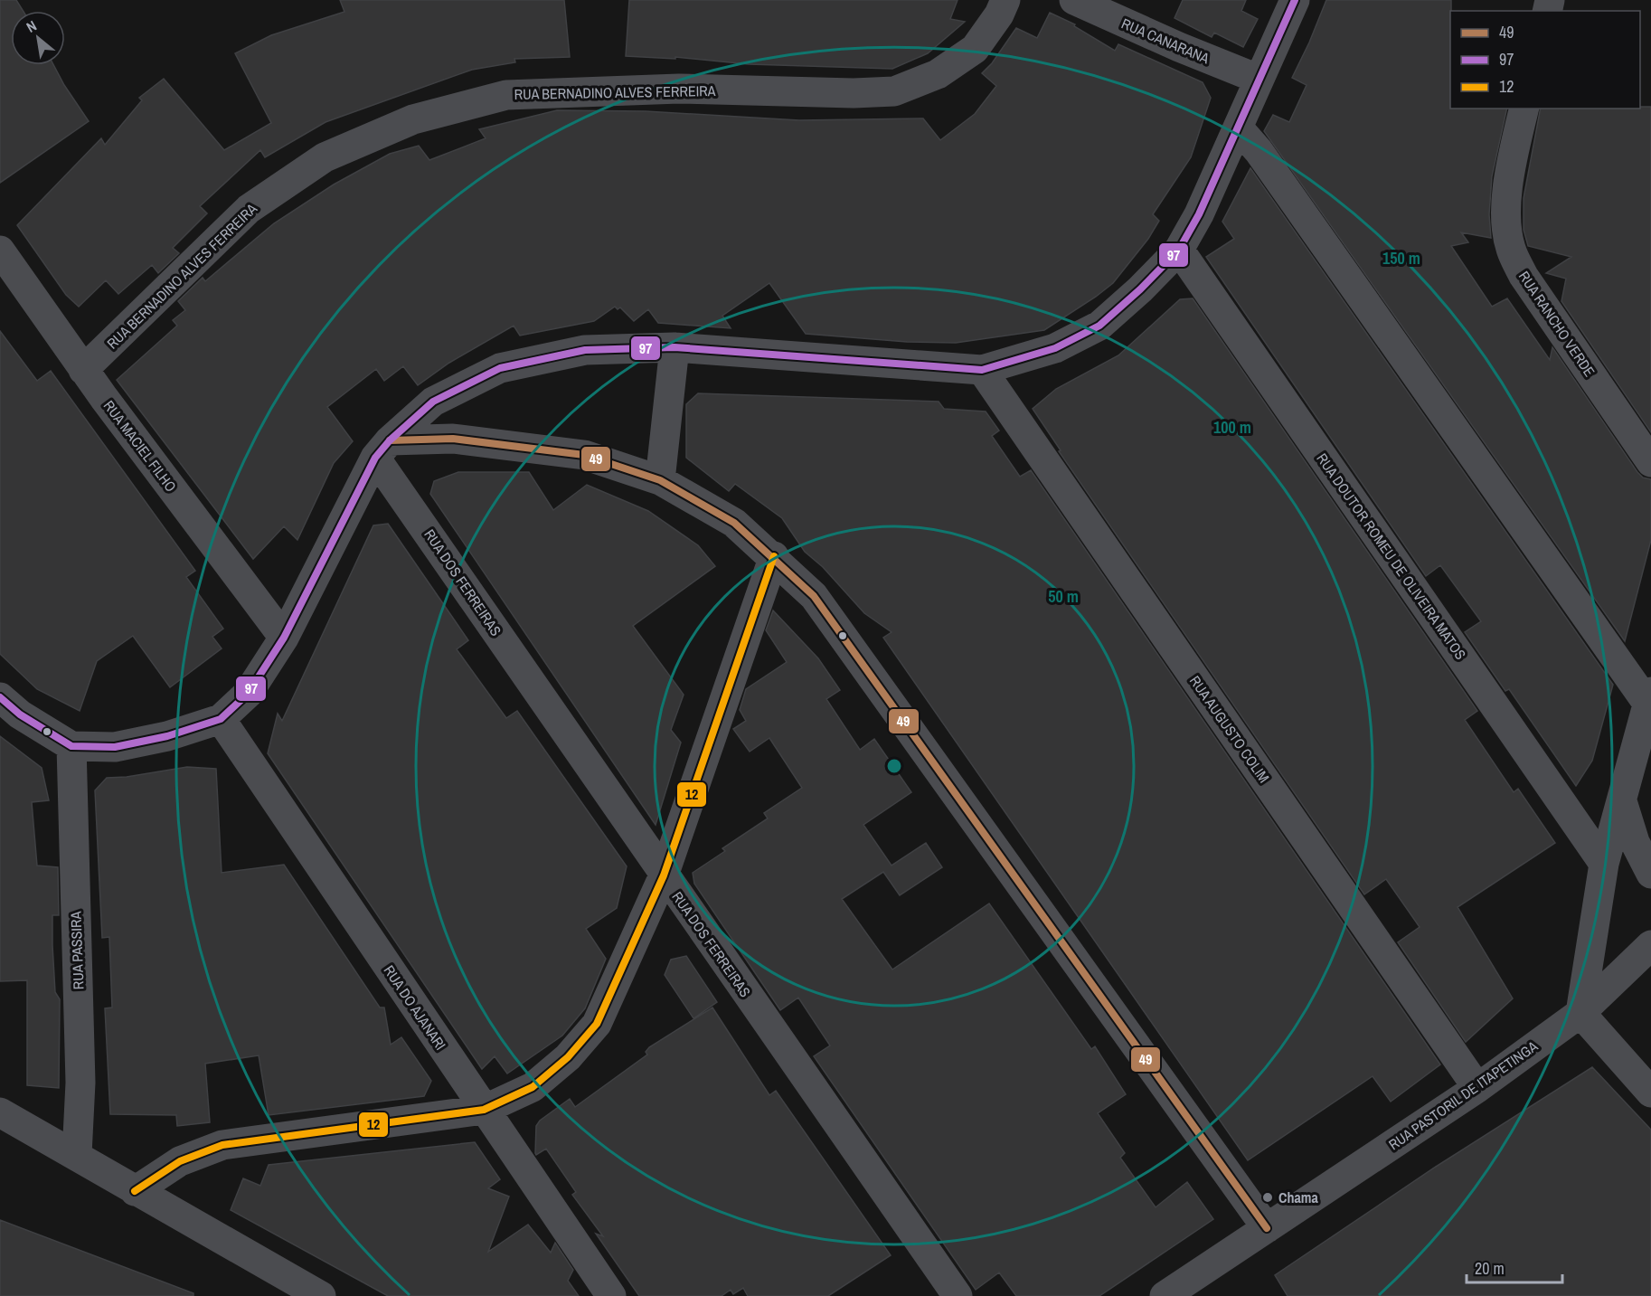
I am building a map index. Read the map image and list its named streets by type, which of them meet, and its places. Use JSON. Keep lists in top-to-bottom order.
{
  "streets": {
    "street": [
      "RUA CANARANA",
      "RUA BERNADINO ALVES FERREIRA",
      "RUA RANCHO VERDE",
      "RUA MACIEL FILHO",
      "RUA DOUTOR ROMEU DE OLIVEIRA MATOS",
      "RUA DOS FERREIRAS",
      "RUA AUGUSTO COLIM",
      "RUA PASSIRA",
      "RUA DO AJANARI",
      "RUA PASTORIL DE ITAPETINGA"
    ]
  },
  "crossings": [
    ["RUA BERNADINO ALVES FERREIRA", "RUA MACIEL FILHO"],
    ["RUA AUGUSTO COLIM", "RUA PASTORIL DE ITAPETINGA"]
  ],
  "places": ["Chama"],
  "lines": ["transit line 97", "transit line 49", "transit line 12"],
  "legend": ["49", "97", "12"],
  "scale_bar": "20 m",
  "north": "top left",
  "rings": ["150 m", "100 m", "50 m"]
}
